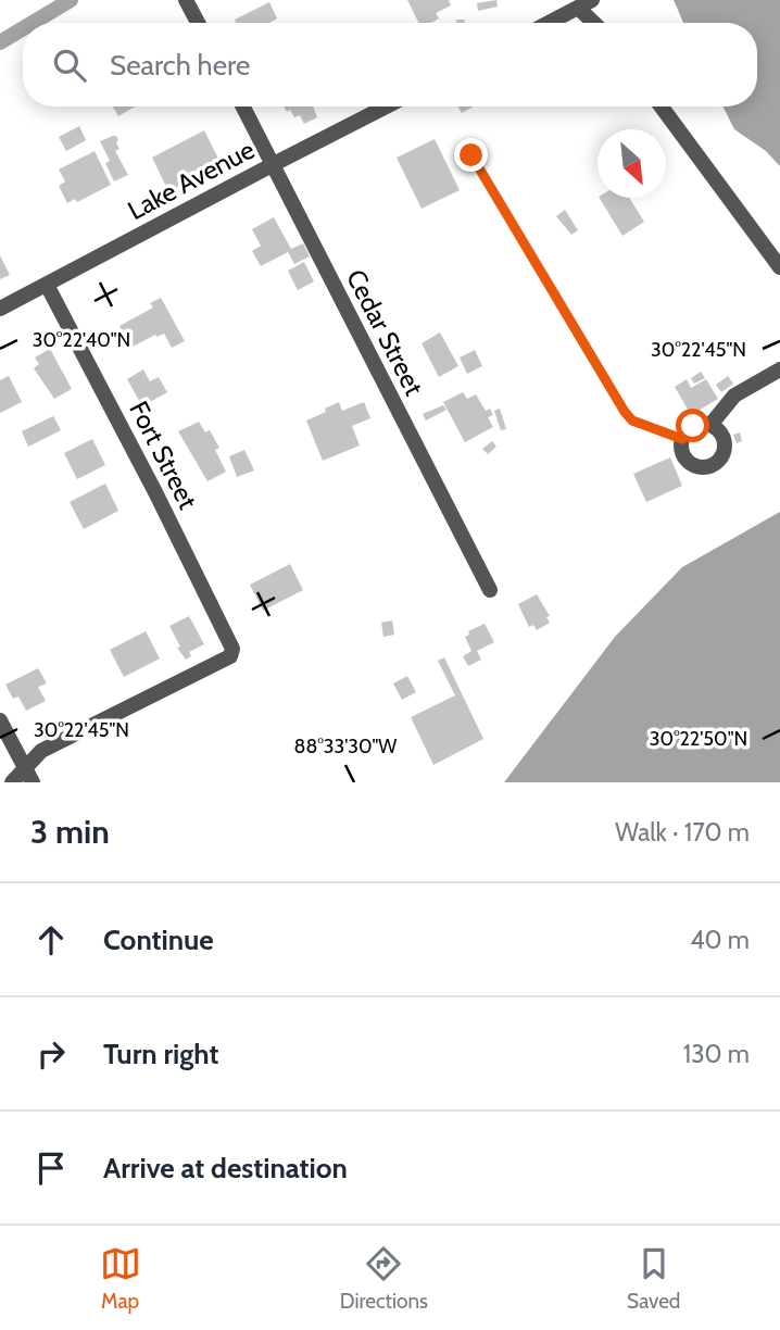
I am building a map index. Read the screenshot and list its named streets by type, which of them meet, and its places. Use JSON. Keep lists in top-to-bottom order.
{
  "streets": {
    "street": ["Lake Avenue", "Cedar Street", "Fort Street"]
  },
  "crossings": [
    ["Lake Avenue", "Cedar Street"],
    ["Lake Avenue", "Fort Street"]
  ],
  "north": "bottom right",
  "page": {
    "search": "Search here",
    "heading": ["3 min", "Walk · 170 m"],
    "list": [
      ["Continue", "40 m"],
      ["Turn right", "130 m"],
      "Arrive at destination"
    ],
    "nav": ["Map", "Directions", "Saved"]
  },
  "coordinates": [
    "30°22'40\"N",
    "30°22'45\"N",
    "30°22'50\"N",
    "88°33'30\"W"
  ]
}
